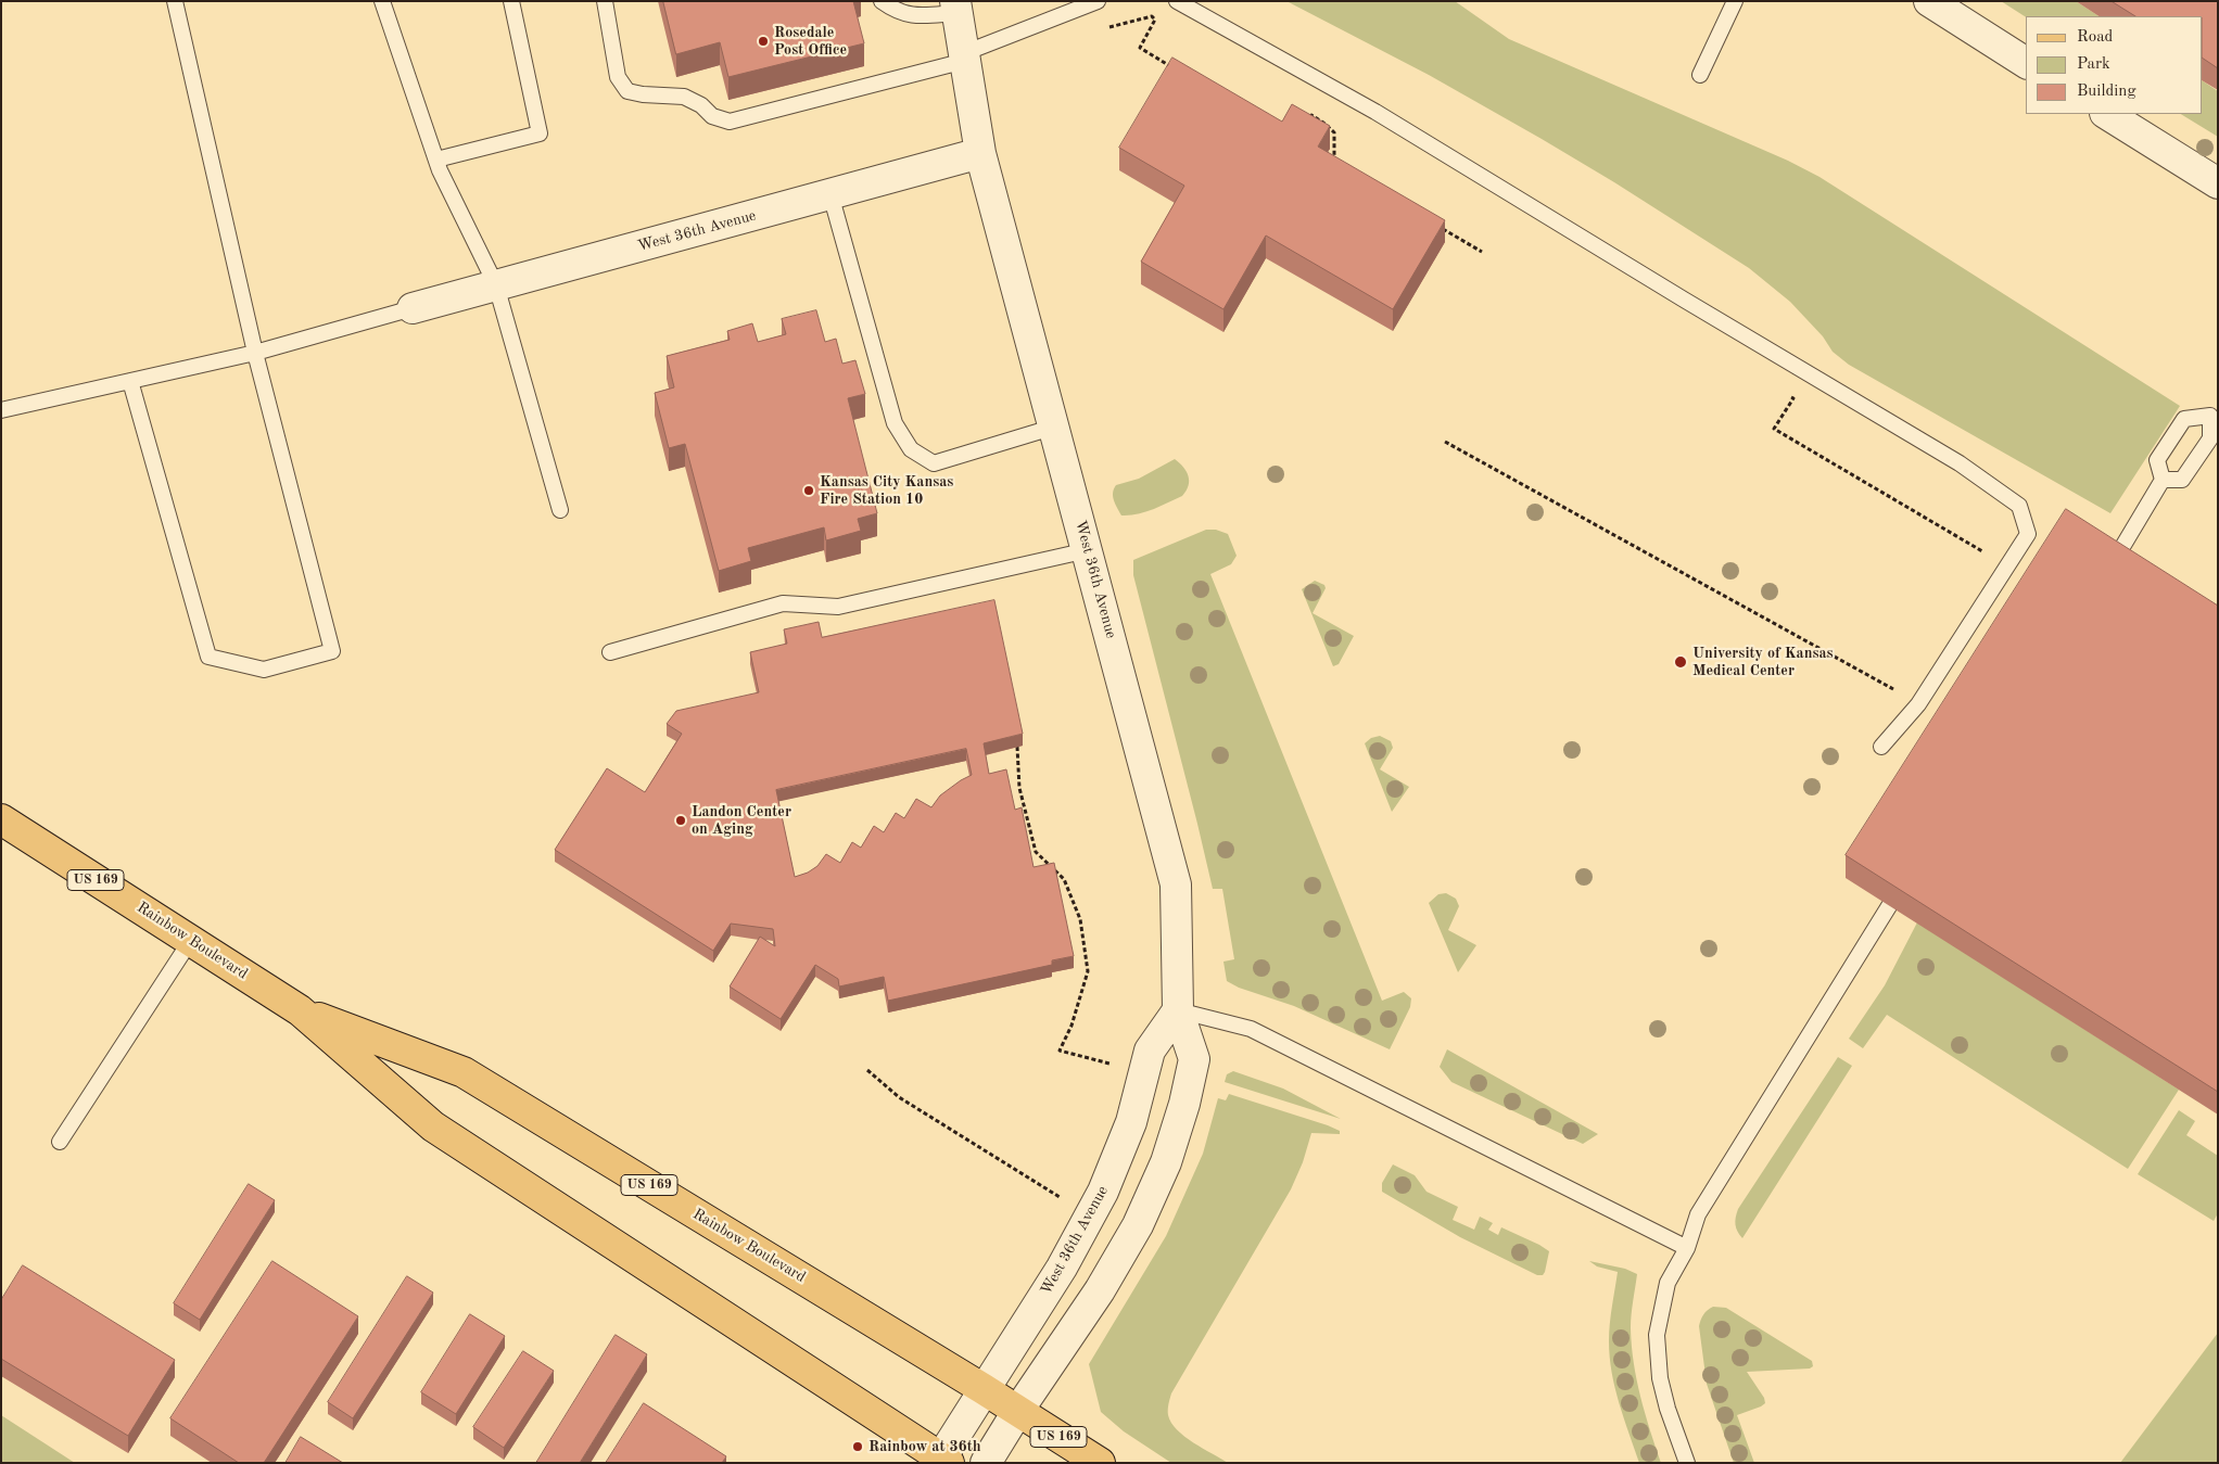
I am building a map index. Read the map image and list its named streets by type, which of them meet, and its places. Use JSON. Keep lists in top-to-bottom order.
{
  "streets": {
    "main road": ["US 169", "Rainbow Boulevard"],
    "street": ["West 36th Avenue"]
  },
  "crossings": [
    ["West 36th Avenue", "Rainbow Boulevard"]
  ],
  "places": [
    "Rosedale Post Office",
    "Kansas City Kansas Fire Station 10",
    "University of Kansas Medical Center",
    "Landon Center on Aging",
    "Rainbow at 36th"
  ],
  "legend": ["Road", "Park", "Building"]
}
